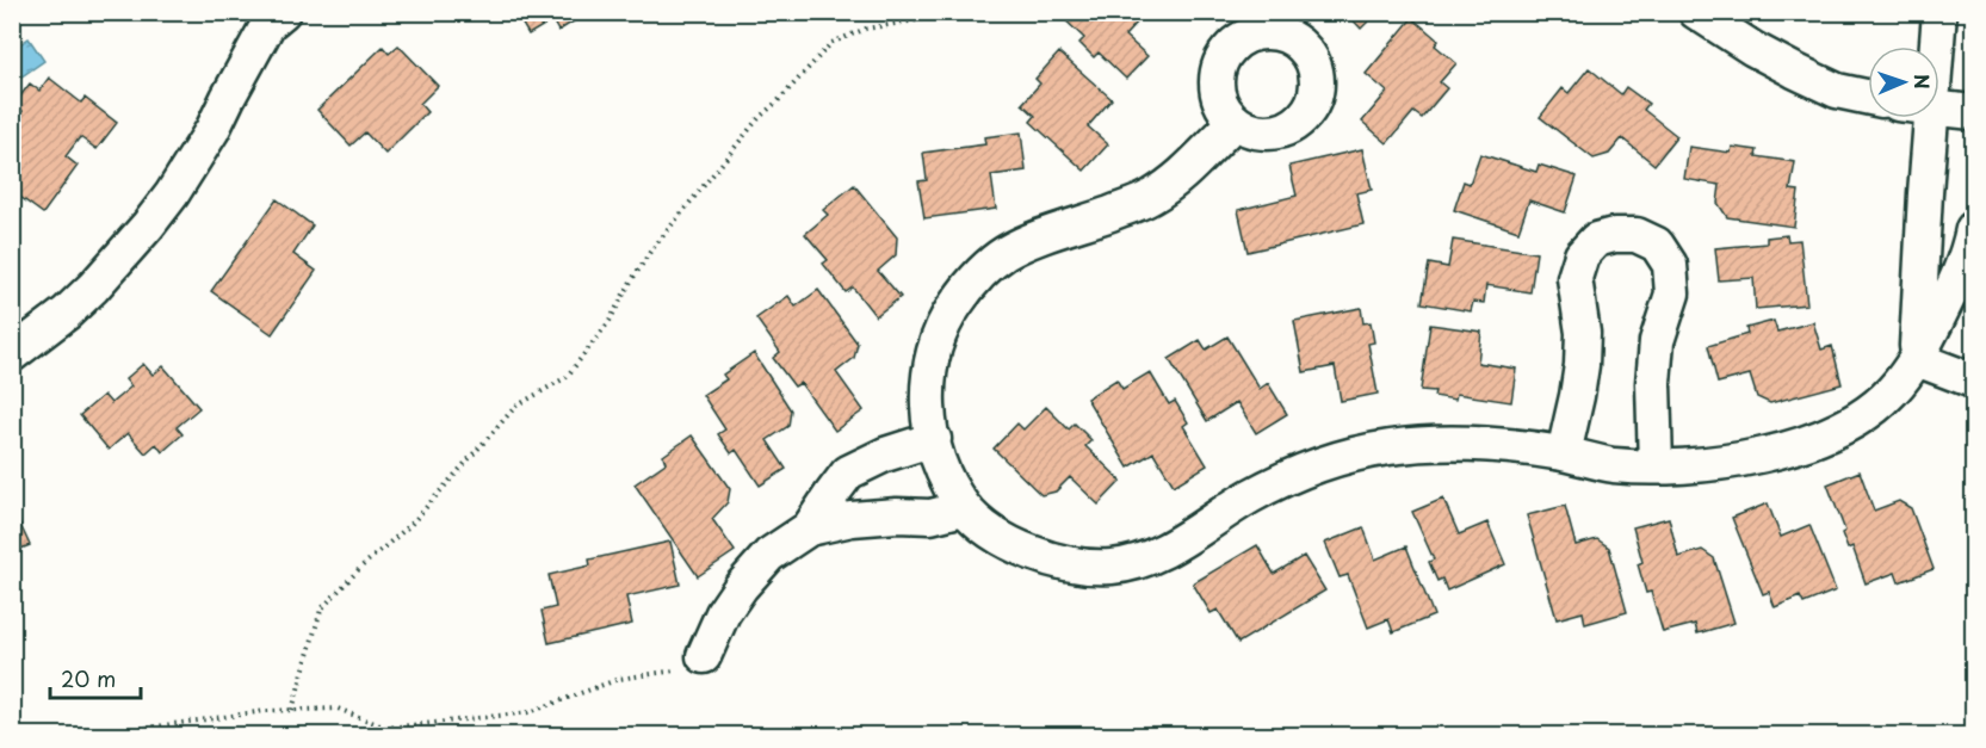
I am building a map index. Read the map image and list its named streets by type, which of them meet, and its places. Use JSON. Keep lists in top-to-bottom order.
{
  "scale_bar": "20 m",
  "north": "right"
}
